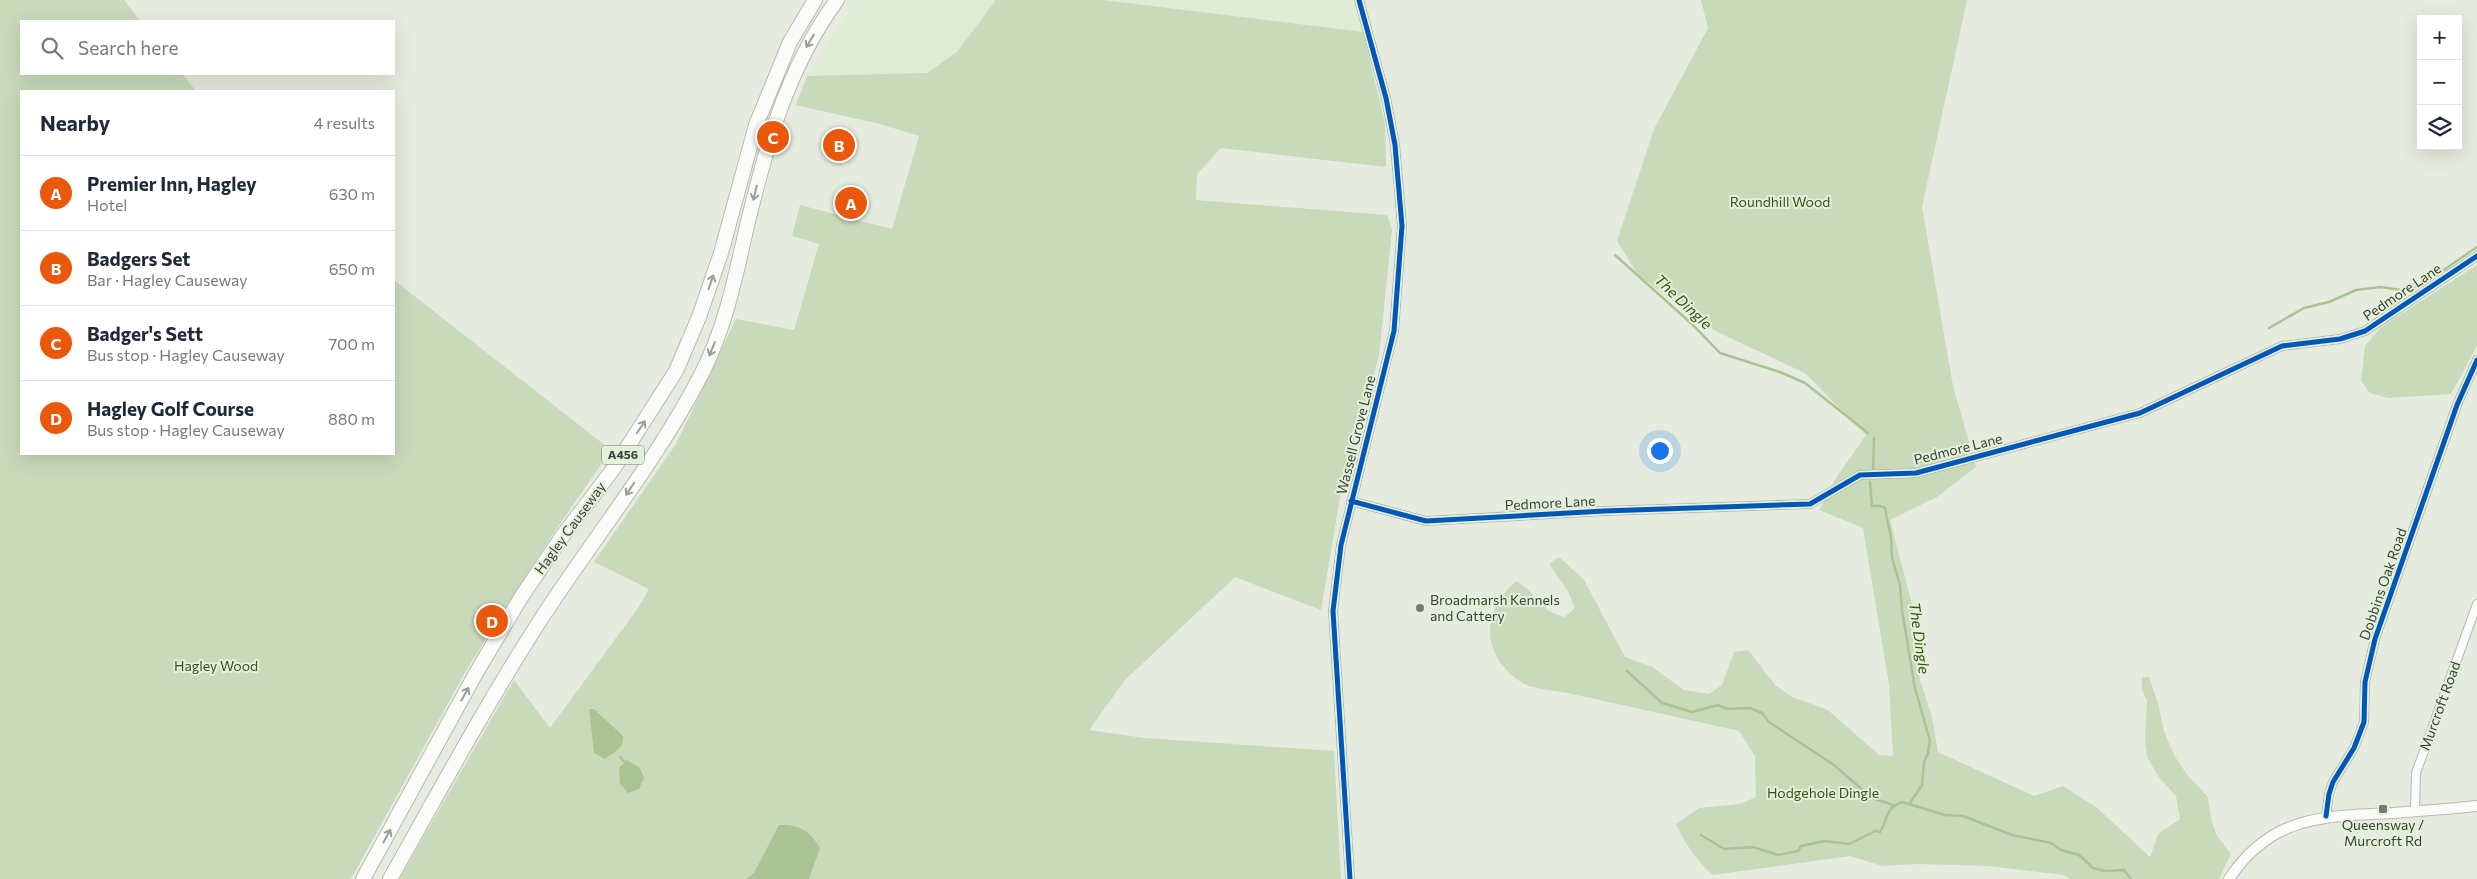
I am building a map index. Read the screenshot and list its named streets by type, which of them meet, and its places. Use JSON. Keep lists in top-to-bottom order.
{
  "streets": {
    "highway": ["A456", "Hagley Causeway"],
    "street": [
      "Pedmore Lane",
      "Wassell Grove Lane",
      "Dobbins Oak Road",
      "Murcroft Road"
    ]
  },
  "crossings": [
    ["Pedmore Lane", "Wassell Grove Lane"]
  ],
  "water": ["The Dingle"],
  "parks": ["Roundhill Wood", "Hagley Wood", "Hodgehole Dingle"],
  "places": {
    "other": ["Broadmarsh Kennels and Cattery"],
    "transit": ["Queensway / Murcroft Rd"]
  },
  "page": {
    "map_buttons": ["+", "−"],
    "search": "Search here",
    "heading": ["Nearby", "4 results"],
    "pins": [
      "C",
      "B",
      "A",
      "D"
    ],
    "list": [
      {
        "mark": "A",
        "name": "Premier Inn, Hagley",
        "note": "Hotel",
        "value": "630 m"
      },
      {
        "mark": "B",
        "name": "Badgers Set",
        "note": "Bar · Hagley Causeway",
        "value": "650 m"
      },
      {
        "mark": "C",
        "name": "Badger's Sett",
        "note": "Bus stop · Hagley Causeway",
        "value": "700 m"
      },
      {
        "mark": "D",
        "name": "Hagley Golf Course",
        "note": "Bus stop · Hagley Causeway",
        "value": "880 m"
      }
    ]
  }
}
